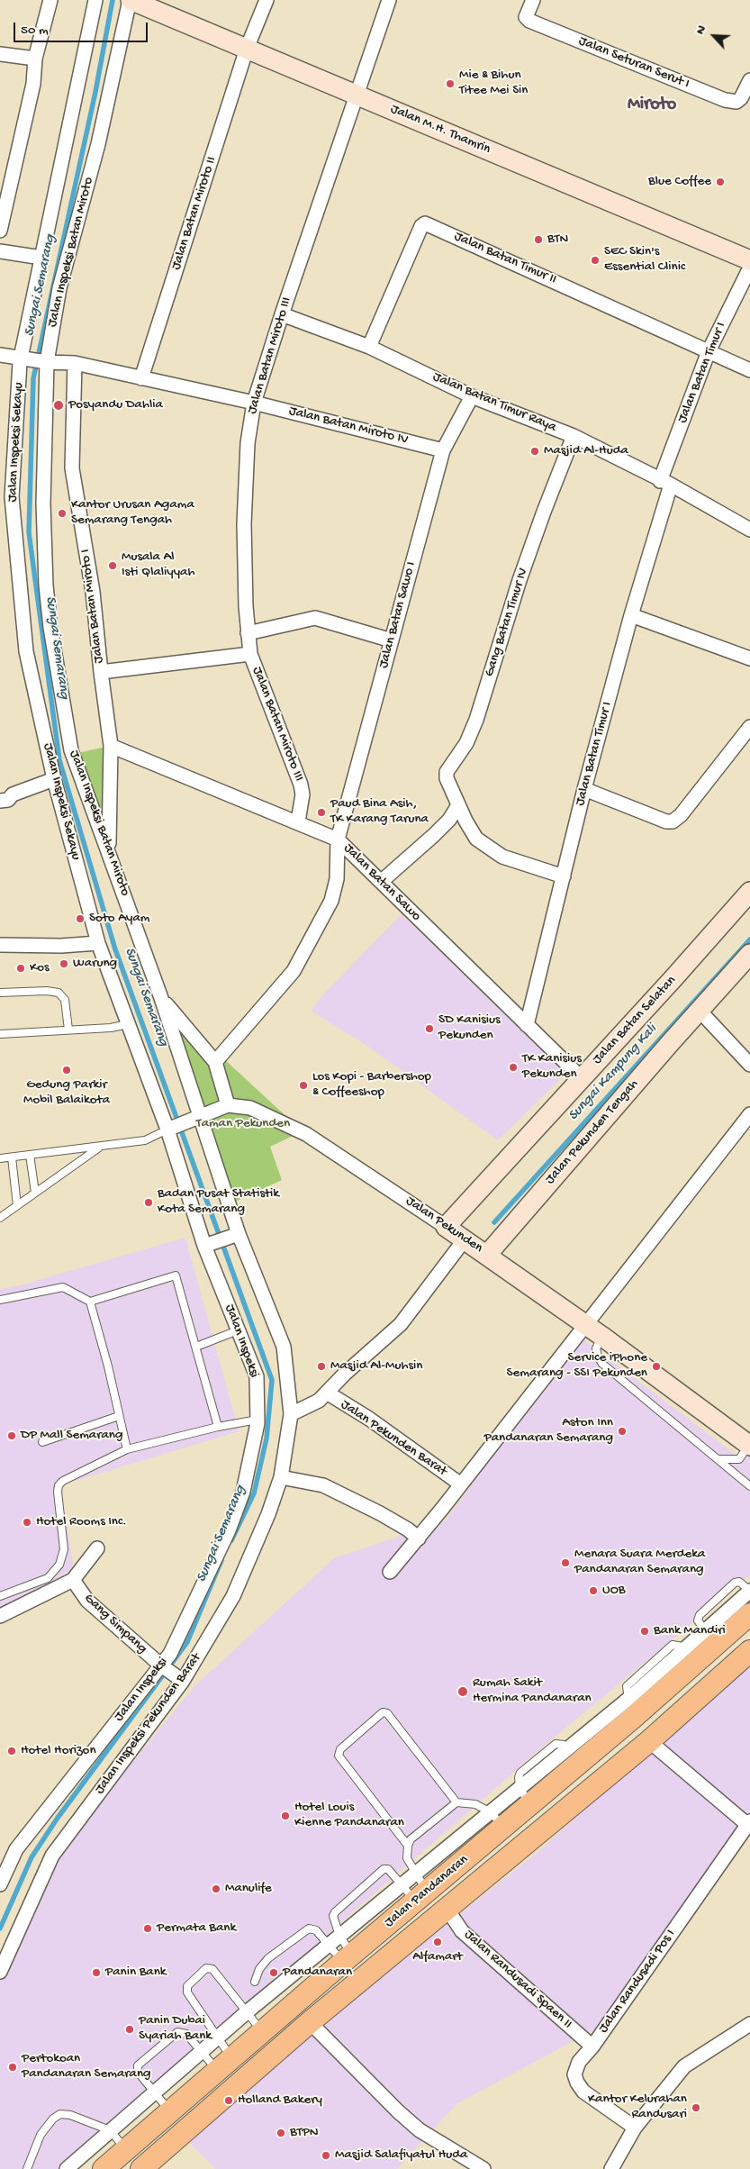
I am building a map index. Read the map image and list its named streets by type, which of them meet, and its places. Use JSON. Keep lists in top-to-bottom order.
{
  "streets": {
    "main road": [
      "Jalan M.H. Thamrin",
      "Jalan Batan Selatan",
      "Jalan Pekunden Tengah",
      "Jalan Pekunden",
      "Jalan Pandanaran"
    ],
    "street": [
      "Jalan Seturan Serut I",
      "Jalan Batan Miroto II",
      "Jalan Inspeksi Batan Miroto",
      "Jalan Batan Timur II",
      "Jalan Batan Miroto III",
      "Jalan Batan Timur I",
      "Jalan Batan Timur Raya",
      "Jalan Batan Miroto IV",
      "Jalan Inspeksi Sekayu",
      "Jalan Batan Miroto I",
      "Jalan Batan Sawo I",
      "Gang Batan Timur IV",
      "Jalan Batan Sawo",
      "Jalan Inspeksi",
      "Jalan Pekunden Barat",
      "Gang Simpang",
      "Jalan Inspeksi Pekunden Barat",
      "Jalan Randusadi Spaen II",
      "Jalan Randusadi Pos I"
    ]
  },
  "crossings": [
    ["Jalan M.H. Thamrin", "Jalan Batan Miroto II"],
    ["Jalan M.H. Thamrin", "Jalan Inspeksi Batan Miroto"],
    ["Jalan M.H. Thamrin", "Jalan Batan Miroto III"],
    ["Jalan Inspeksi Batan Miroto", "Jalan Batan Miroto I"],
    ["Jalan Inspeksi Batan Miroto", "Jalan Inspeksi Pekunden Barat"],
    ["Jalan Batan Timur II", "Jalan Batan Timur I"],
    ["Jalan Batan Timur II", "Jalan Batan Timur Raya"],
    ["Jalan Batan Miroto III", "Jalan Batan Timur Raya"],
    ["Jalan Batan Miroto III", "Jalan Batan Miroto IV"],
    ["Jalan Batan Miroto III", "Jalan Batan Miroto I"],
    ["Jalan Batan Miroto III", "Jalan Batan Sawo"],
    ["Jalan Batan Timur I", "Jalan Batan Timur Raya"],
    ["Jalan Batan Timur I", "Gang Batan Timur IV"],
    ["Jalan Batan Timur I", "Jalan Batan Sawo"],
    ["Jalan Batan Timur Raya", "Jalan Batan Sawo I"],
    ["Jalan Batan Timur Raya", "Gang Batan Timur IV"],
    ["Jalan Batan Miroto IV", "Jalan Batan Sawo I"],
    ["Jalan Inspeksi Sekayu", "Jalan Inspeksi"],
    ["Jalan Batan Miroto I", "Jalan Batan Sawo"],
    ["Jalan Batan Sawo I", "Jalan Batan Sawo"],
    ["Jalan Batan Sawo", "Jalan Batan Selatan"],
    ["Jalan Batan Selatan", "Jalan Pekunden"],
    ["Jalan Pekunden Tengah", "Jalan Pekunden"],
    ["Jalan Pekunden", "Jalan Pekunden Barat"],
    ["Jalan Inspeksi", "Gang Simpang"],
    ["Jalan Pekunden Barat", "Jalan Inspeksi Pekunden Barat"],
    ["Gang Simpang", "Jalan Inspeksi Pekunden Barat"],
    ["Jalan Pandanaran", "Jalan Randusadi Spaen II"],
    ["Jalan Randusadi Spaen II", "Jalan Randusadi Pos I"]
  ],
  "districts": ["Miroto"],
  "water": ["Sungai Semarang", "Sungai Kampung Kali"],
  "parks": ["Taman Pekunden"],
  "places": [
    "Mie & Bihun Titee Mei Sin",
    "Blue Coffee",
    "BTN",
    "SEC Skin's Essential Clinic",
    "Posyandu Dahlia",
    "Masjid Al-Huda",
    "Kantor Urusan Agama Semarang Tengah",
    "Musala Al Isti Qlaliyyah",
    "Paud Bina Asih, TK Karang Taruna",
    "Soto Ayam",
    "Warung",
    "Kos",
    "SD Kanisius Pekunden",
    "TK Kanisius Pekunden",
    "Gedung Parkir Mobil Balaikota",
    "Los Kopi - Barbershop & Coffeeshop",
    "Badan Pusat Statistik Kota Semarang",
    "Masjid Al-Muhsin",
    "Service iPhone Semarang - SSI Pekunden",
    "Aston Inn Pandanaran Semarang",
    "DP Mall Semarang",
    "Hotel Rooms Inc.",
    "Menara Suara Merdeka Pandanaran Semarang",
    "UOB",
    "Bank Mandiri",
    "Rumah Sakit Hermina Pandanaran",
    "Hotel Horizon",
    "Hotel Louis Kienne Pandanaran",
    "Manulife",
    "Permata Bank",
    "Alfamart",
    "Panin Bank",
    "Pandanaran",
    "Panin Dubai Syariah Bank",
    "Pertokoan Pandanaran Semarang",
    "Holland Bakery",
    "Kantor Kelurahan Randusari",
    "BTPN",
    "Masjid Salafiyatul Huda"
  ],
  "scale_bar": "50 m",
  "north": "top left"
}
